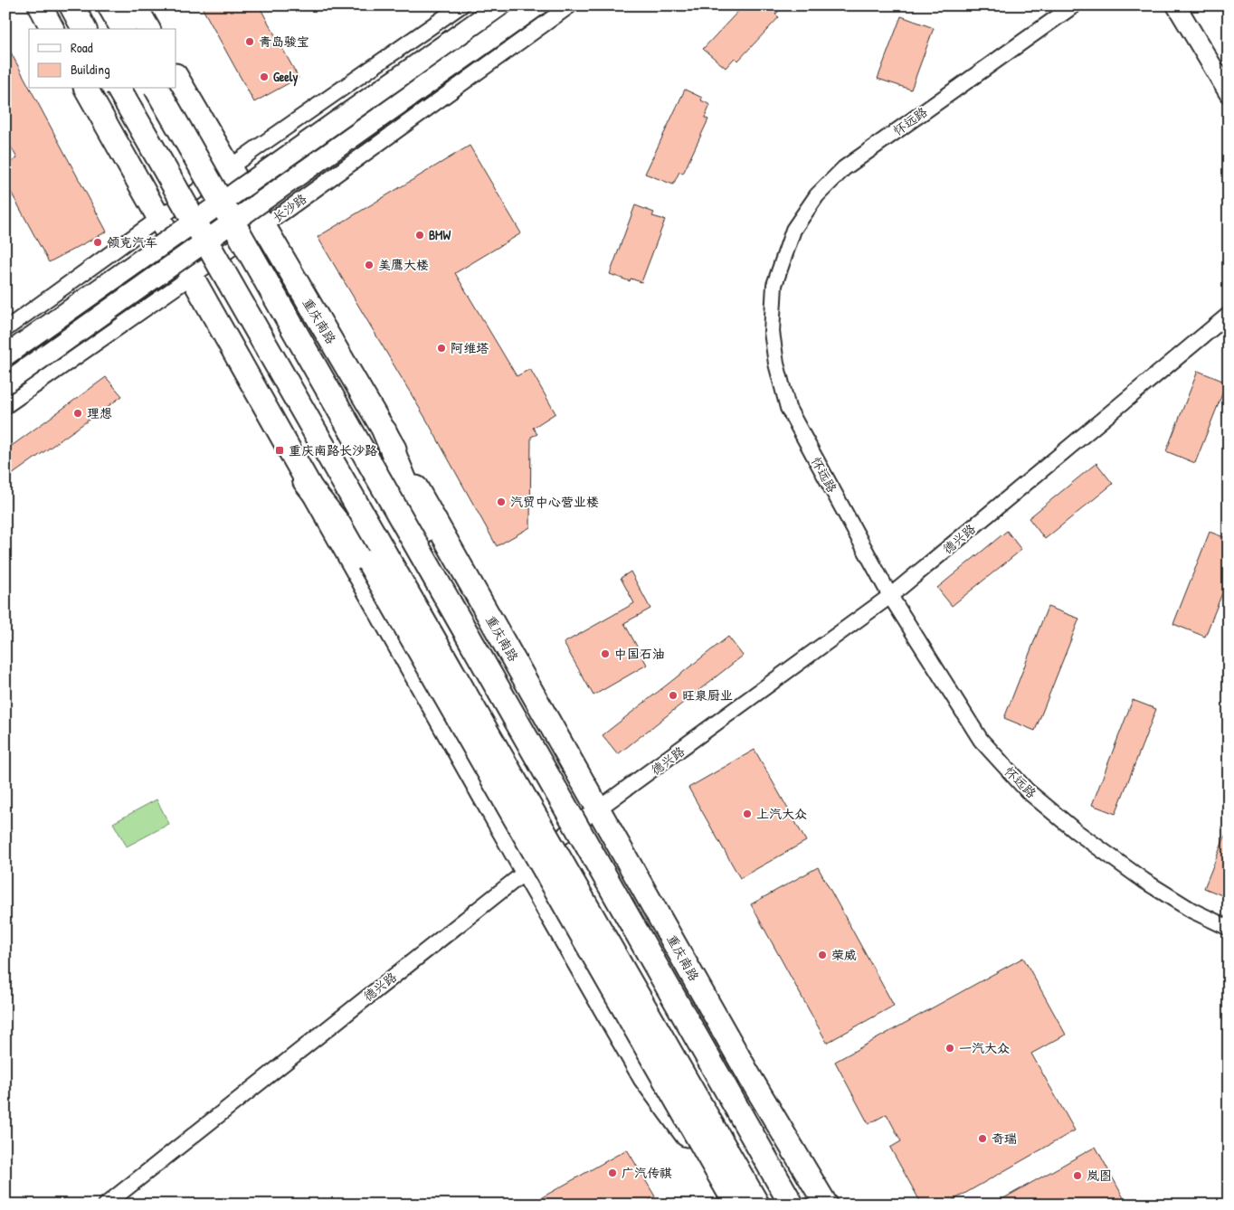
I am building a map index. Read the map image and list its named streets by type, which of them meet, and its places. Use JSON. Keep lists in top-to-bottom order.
{
  "streets": {
    "main road": ["长沙路", "重庆南路"],
    "street": ["怀远路", "德兴路"]
  },
  "crossings": [
    ["怀远路", "德兴路"],
    ["长沙路", "重庆南路"],
    ["重庆南路", "德兴路"]
  ],
  "places": {
    "other": [
      "青岛骏宝",
      "Geely",
      "BMW",
      "领克汽车",
      "美鹰大楼",
      "阿维塔",
      "理想",
      "汽贸中心营业楼",
      "中国石油",
      "旺泉厨业",
      "上汽大众",
      "荣威",
      "一汽大众",
      "奇瑞",
      "广汽传祺",
      "岚图"
    ],
    "transit": ["重庆南路长沙路"]
  },
  "legend": ["Road", "Building"]
}
